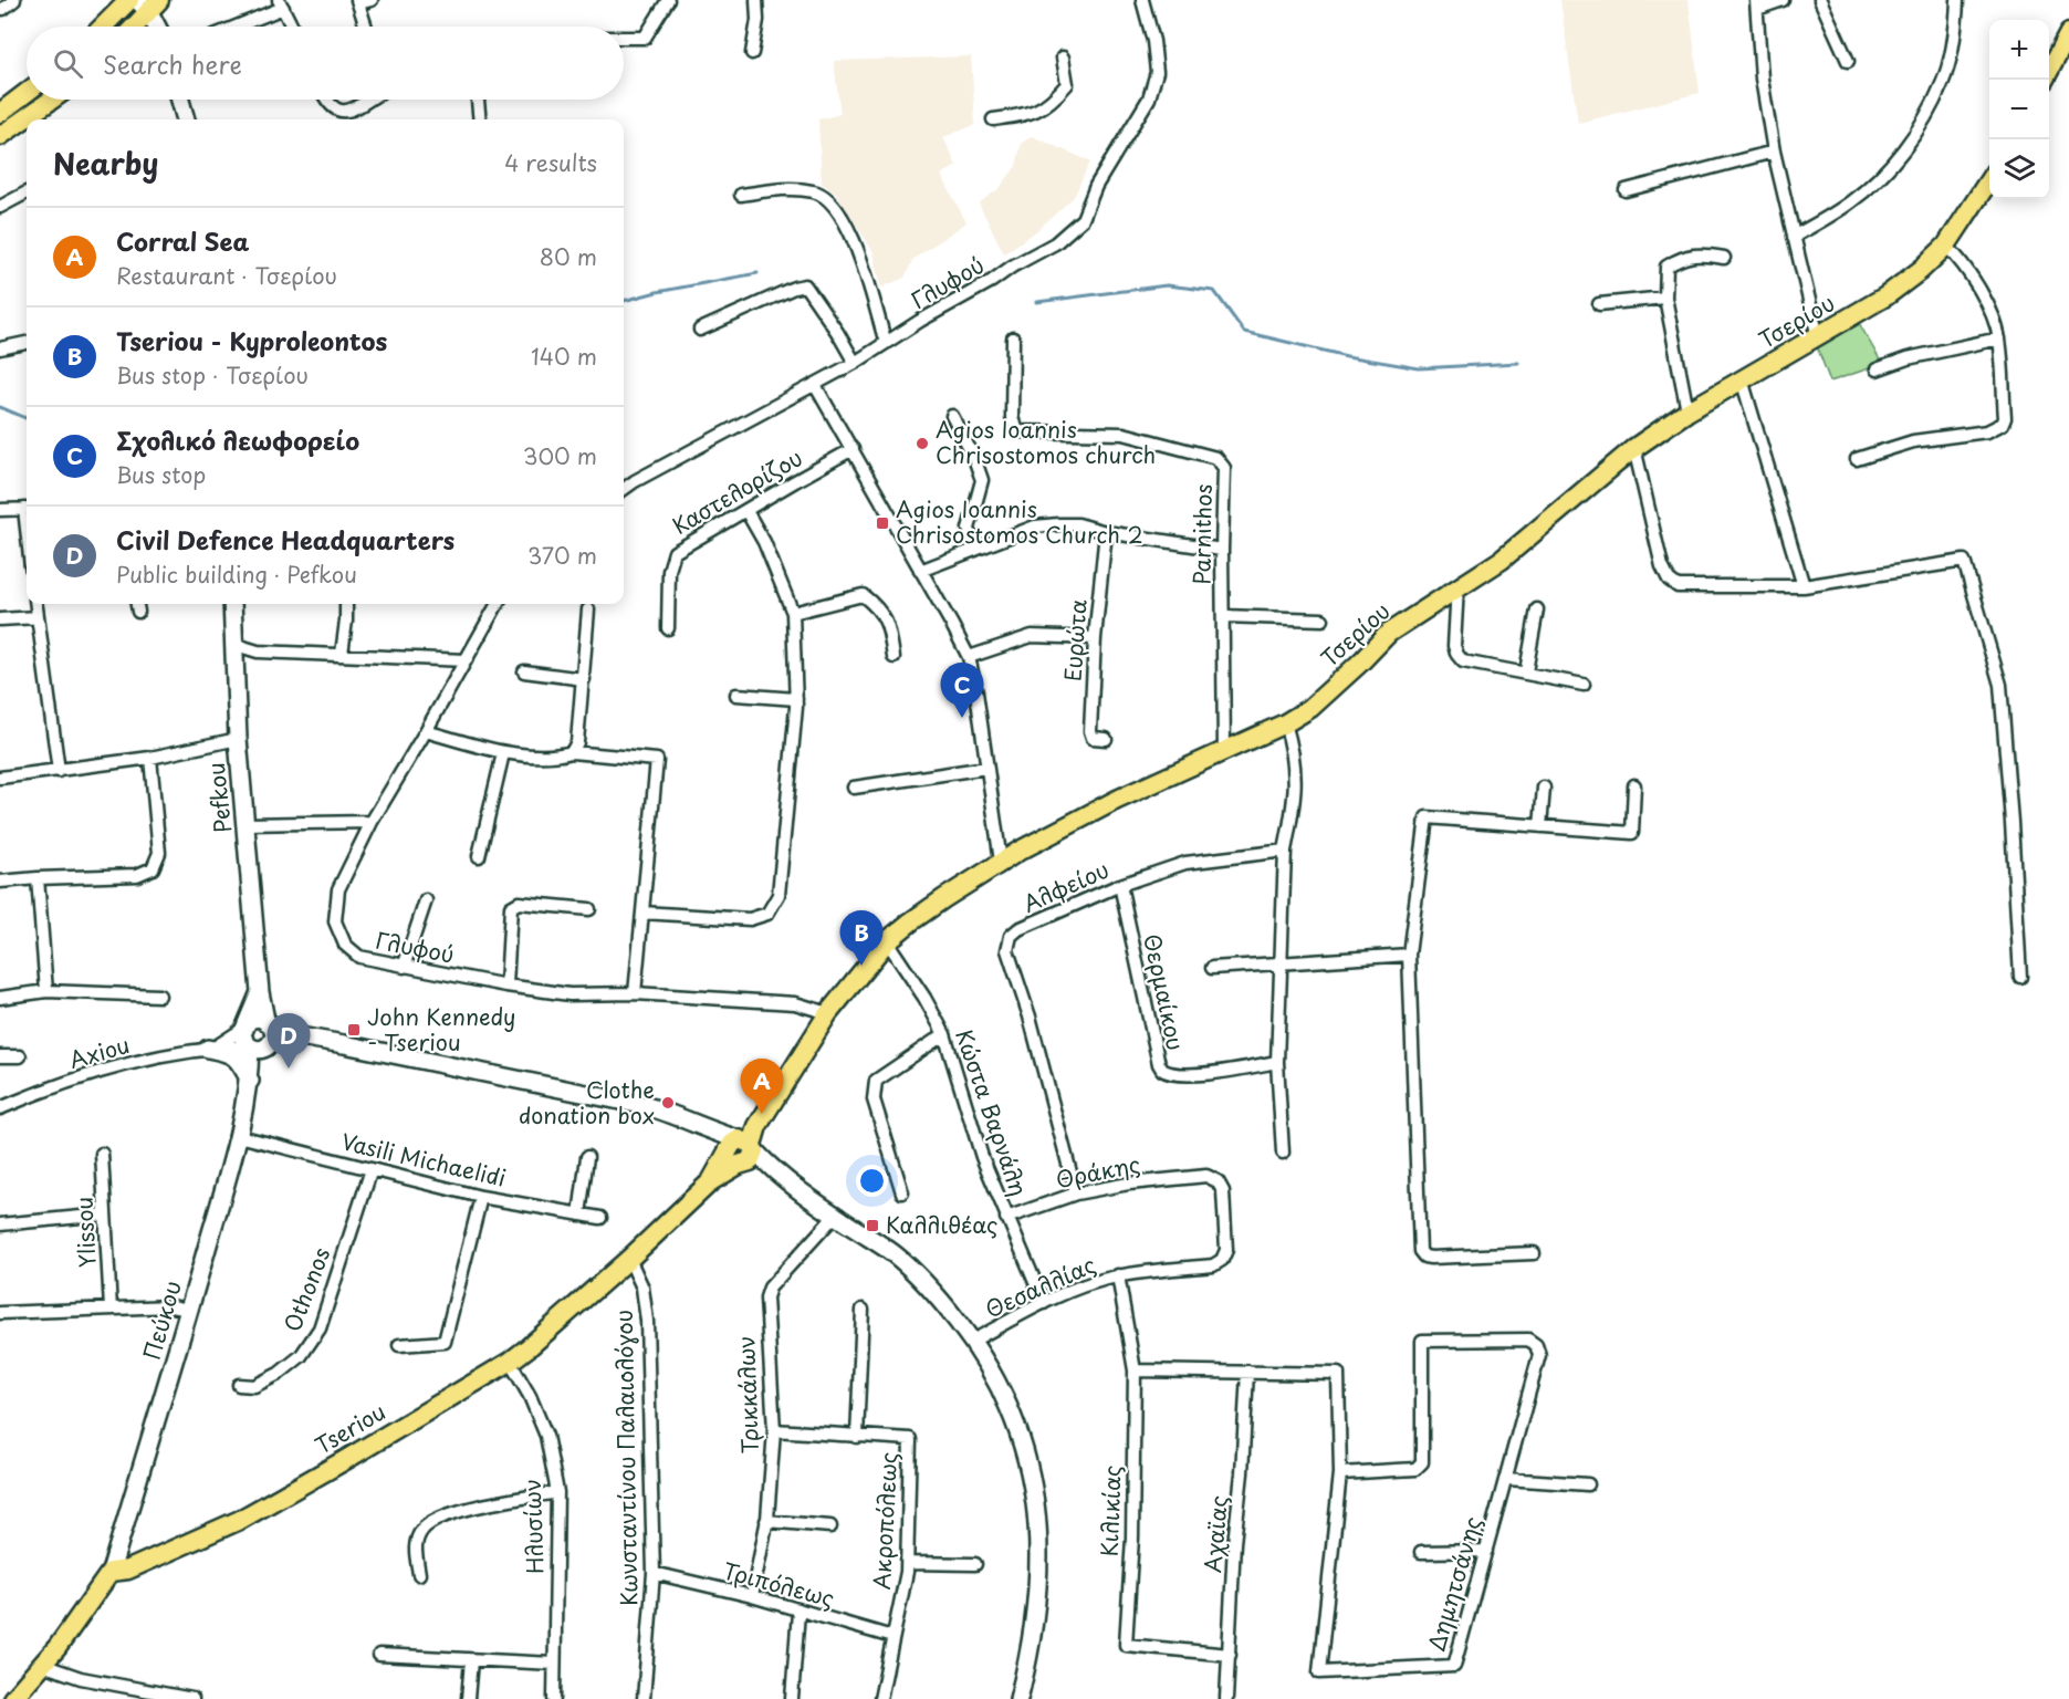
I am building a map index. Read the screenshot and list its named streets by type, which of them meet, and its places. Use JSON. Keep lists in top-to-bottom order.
{
  "streets": {
    "main road": ["Τσερίου", "Tseriou"],
    "street": [
      "Γλυφού",
      "Καστελορίζου",
      "Parnithos",
      "Ευρώτα",
      "Pefkou",
      "Αλφείου",
      "Θερμαίκου",
      "Axiou",
      "Κώστα Βαρνάλη",
      "Vasili Michaelidi",
      "Θράκης",
      "Ylissou",
      "Θεσαλλίας",
      "Othonos",
      "Πεύκου",
      "Τρικκάλων",
      "Κωνσταντίνου Παλαιολόγου",
      "Κιλικίας",
      "Ακροπόλεως",
      "Ηλυσίων",
      "Αχαϊας",
      "Δημητσάνης",
      "Τριπόλεως"
    ]
  },
  "crossings": [
    ["Γλυφού", "Τσερίου"],
    ["Τσερίου", "Parnithos"],
    ["Τσερίου", "Κώστα Βαρνάλη"],
    ["Τσερίου", "Tseriou"],
    ["Pefkou", "Axiou"],
    ["Pefkou", "Πεύκου"],
    ["Αλφείου", "Θερμαίκου"],
    ["Αλφείου", "Θράκης"],
    ["Κώστα Βαρνάλη", "Θράκης"],
    ["Κώστα Βαρνάλη", "Θεσαλλίας"],
    ["Vasili Michaelidi", "Othonos"],
    ["Vasili Michaelidi", "Πεύκου"],
    ["Θράκης", "Θεσαλλίας"],
    ["Θεσαλλίας", "Κιλικίας"],
    ["Πεύκου", "Tseriou"],
    ["Τρικκάλων", "Ακροπόλεως"],
    ["Τρικκάλων", "Τριπόλεως"],
    ["Tseriou", "Κωνσταντίνου Παλαιολόγου"],
    ["Tseriou", "Ηλυσίων"],
    ["Κωνσταντίνου Παλαιολόγου", "Τριπόλεως"],
    ["Κιλικίας", "Αχαϊας"],
    ["Ακροπόλεως", "Τριπόλεως"]
  ],
  "places": {
    "other": ["Agios Ioannis Chrisostomos church", "Clothe donation box"],
    "transit": ["Agios Ioannis Chrisostomos Church 2", "John Kennedy - Tseriou", "Καλλιθέας"]
  },
  "page": {
    "map_buttons": ["+", "−"],
    "search": "Search here",
    "heading": ["Nearby", "4 results"],
    "list": [
      {
        "mark": "A",
        "name": "Corral Sea",
        "note": "Restaurant · Τσερίου",
        "value": "80 m"
      },
      {
        "mark": "B",
        "name": "Tseriou - Kyproleontos",
        "note": "Bus stop · Τσερίου",
        "value": "140 m"
      },
      {
        "mark": "C",
        "name": "Σχολικό λεωφορείο",
        "note": "Bus stop",
        "value": "300 m"
      },
      {
        "mark": "D",
        "name": "Civil Defence Headquarters",
        "note": "Public building · Pefkou",
        "value": "370 m"
      }
    ],
    "pins": [
      "C",
      "B",
      "D",
      "A"
    ]
  }
}
